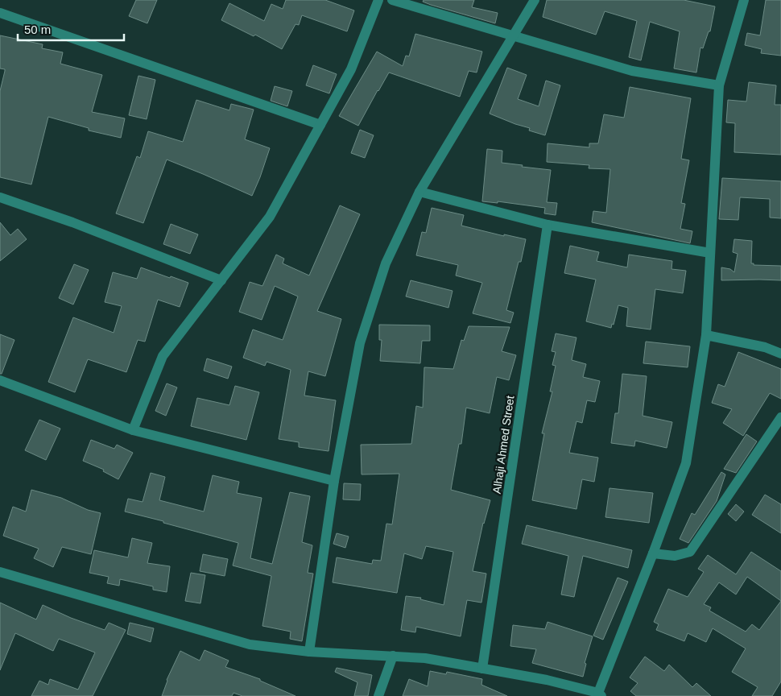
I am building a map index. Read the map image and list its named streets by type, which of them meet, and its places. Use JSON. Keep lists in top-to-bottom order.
{
  "streets": {
    "street": ["Alhaji Ahmed Street"]
  },
  "scale_bar": "50 m"
}
